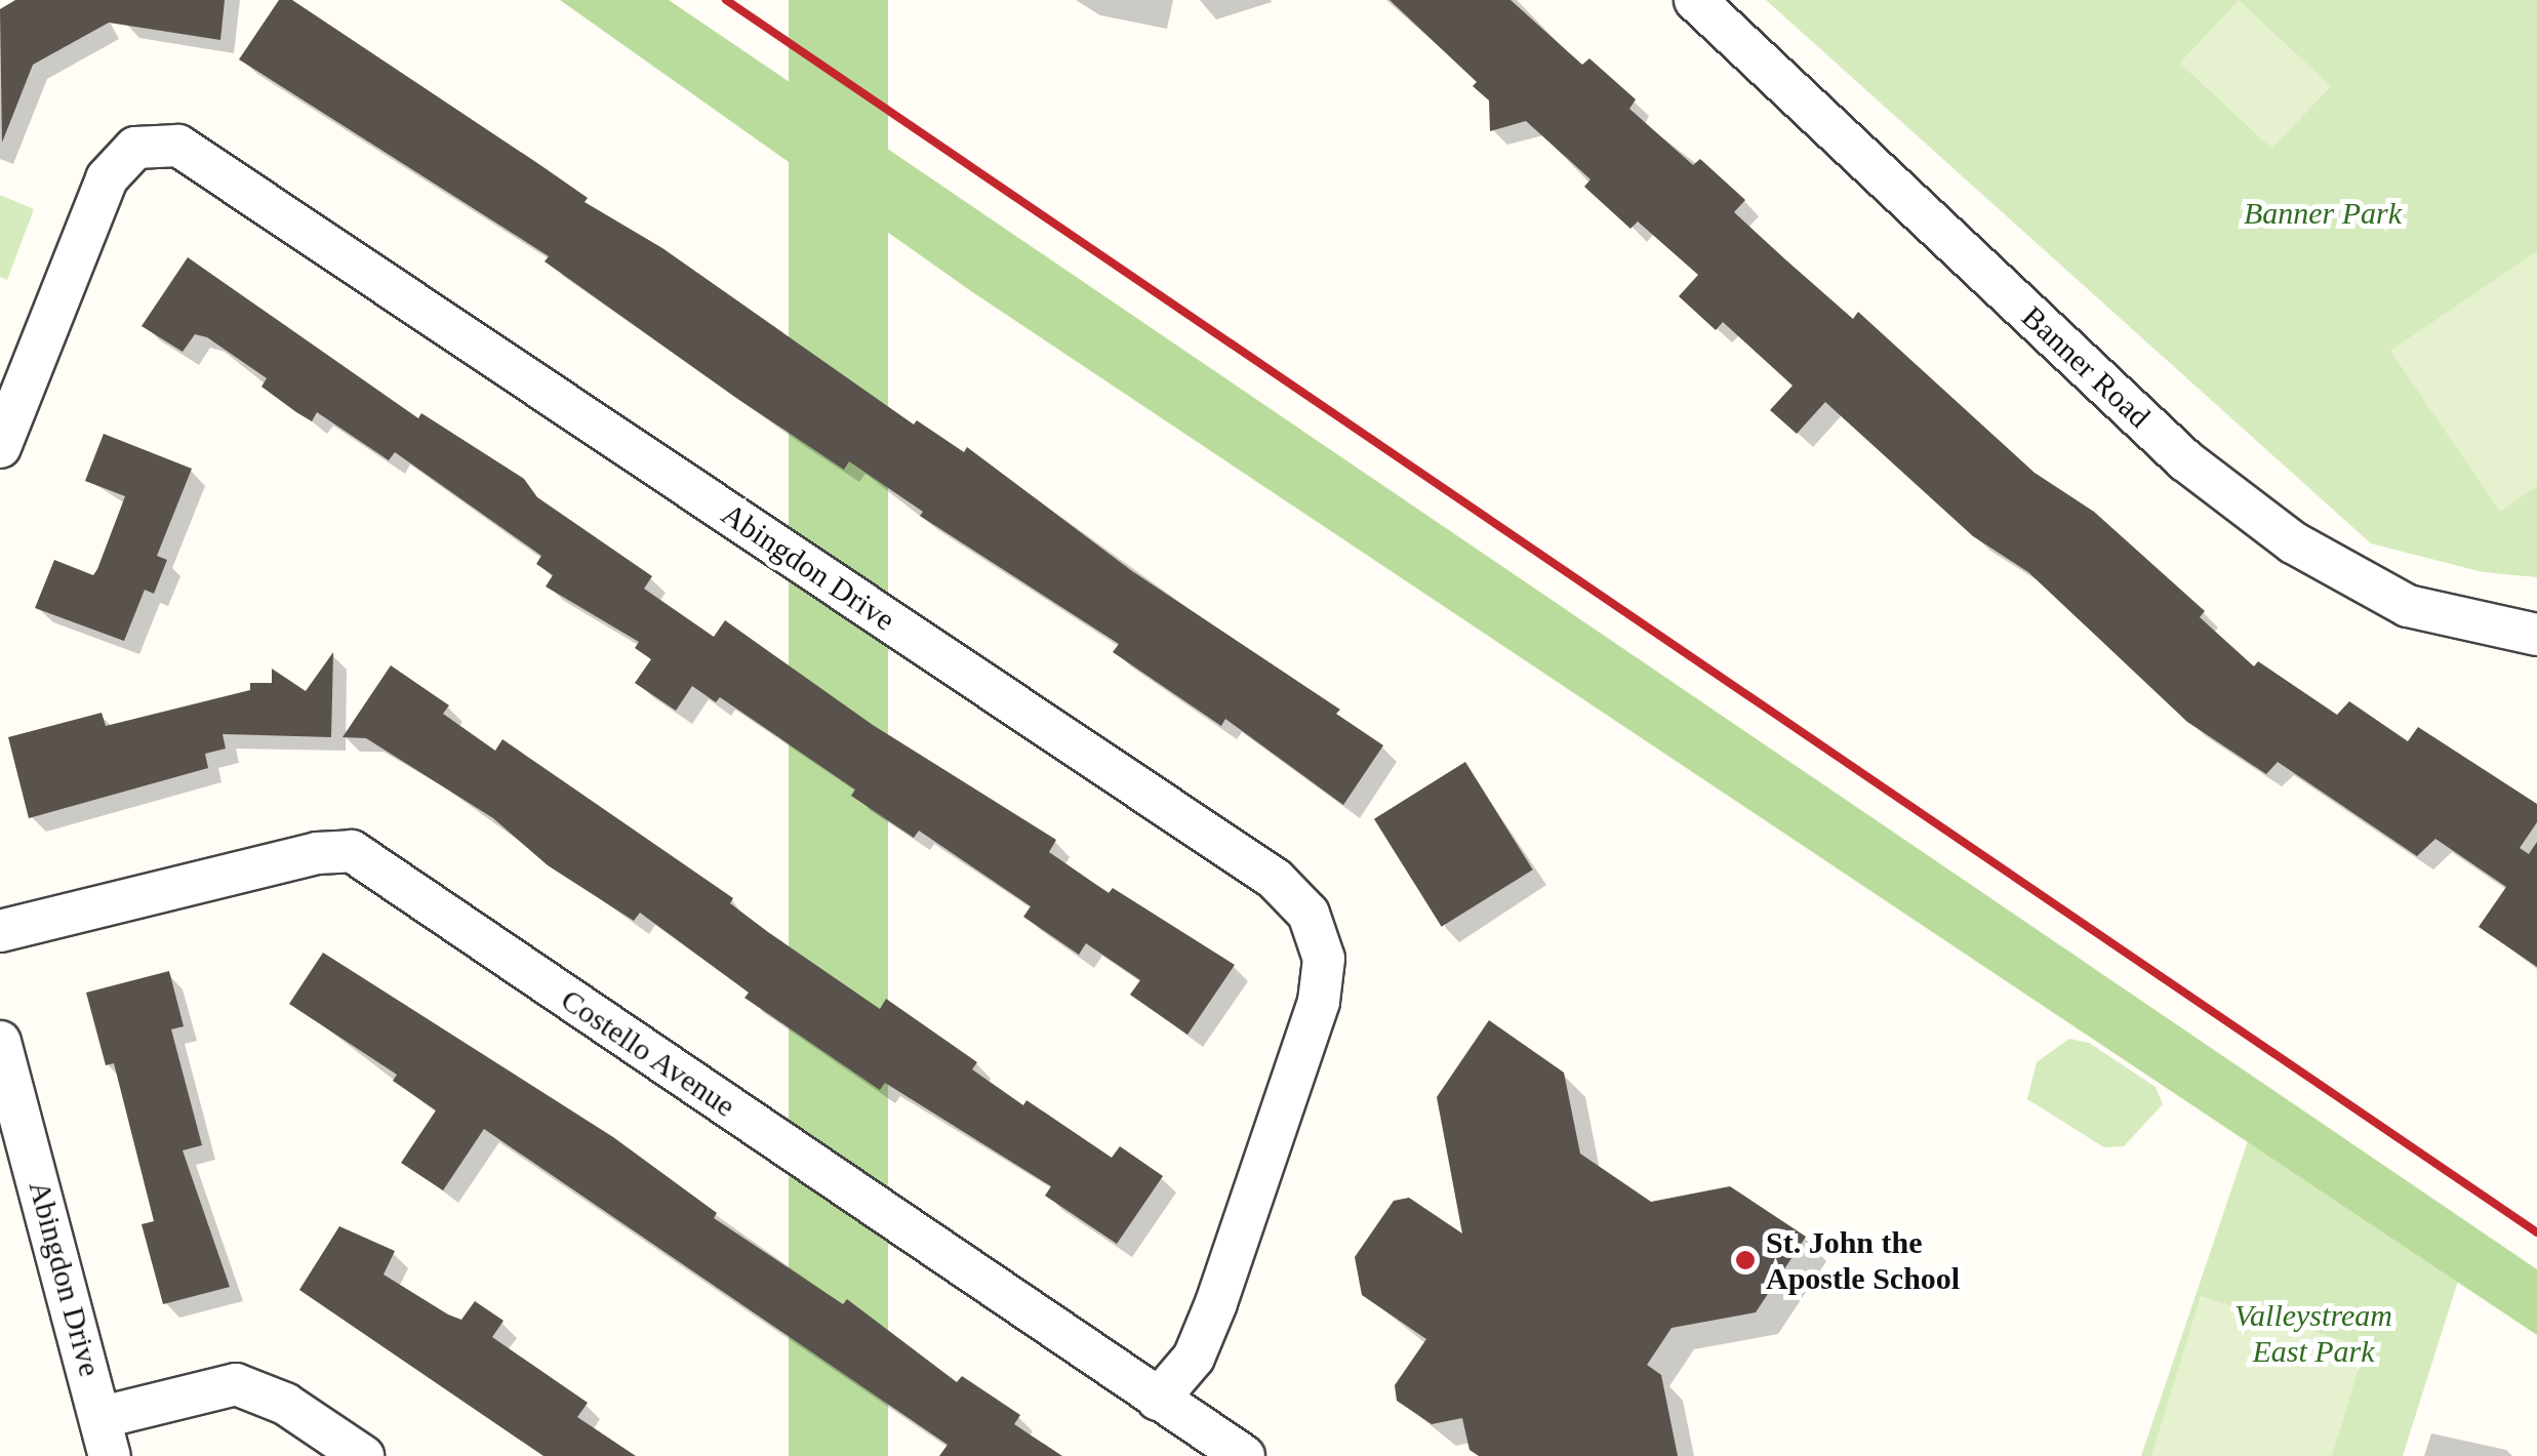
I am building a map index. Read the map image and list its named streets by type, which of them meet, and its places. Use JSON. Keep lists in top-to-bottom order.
{
  "streets": {
    "street": ["Banner Road", "Abingdon Drive", "Costello Avenue"]
  },
  "crossings": [
    ["Abingdon Drive", "Costello Avenue"]
  ],
  "parks": ["Banner Park", "Valleystream East Park"],
  "places": ["St. John the Apostle School"]
}
